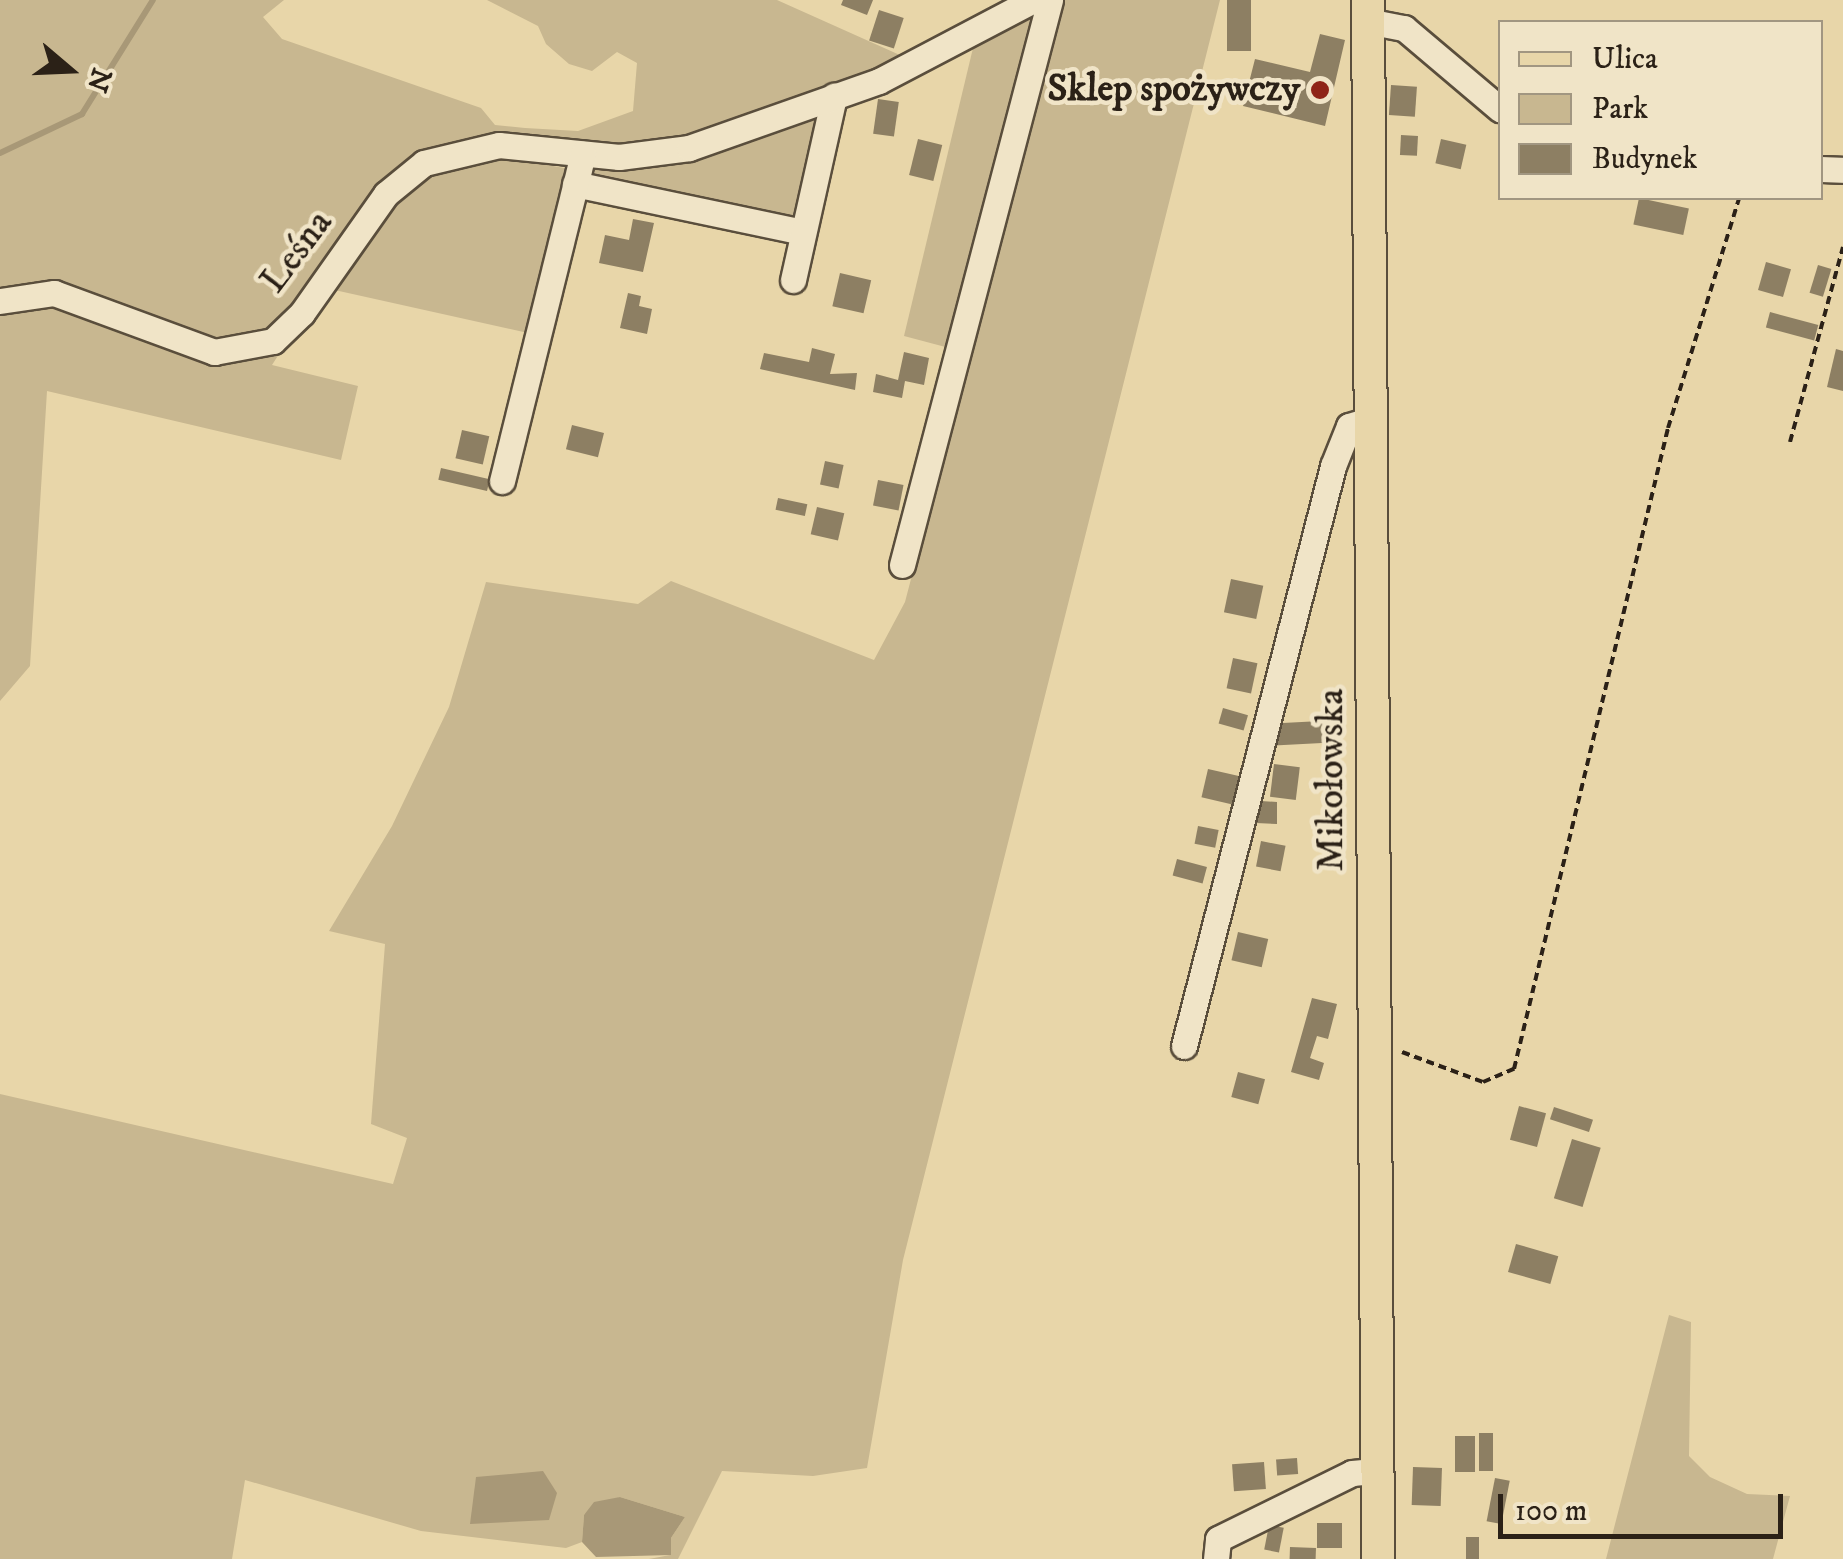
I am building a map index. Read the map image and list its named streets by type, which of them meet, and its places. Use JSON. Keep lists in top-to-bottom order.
{
  "streets": {
    "main road": ["Mikołowska"],
    "street": ["Leśna"]
  },
  "places": ["Sklep spożywczy"],
  "legend": ["Ulica", "Park", "Budynek"],
  "scale_bar": "100 m",
  "north": "right"
}
